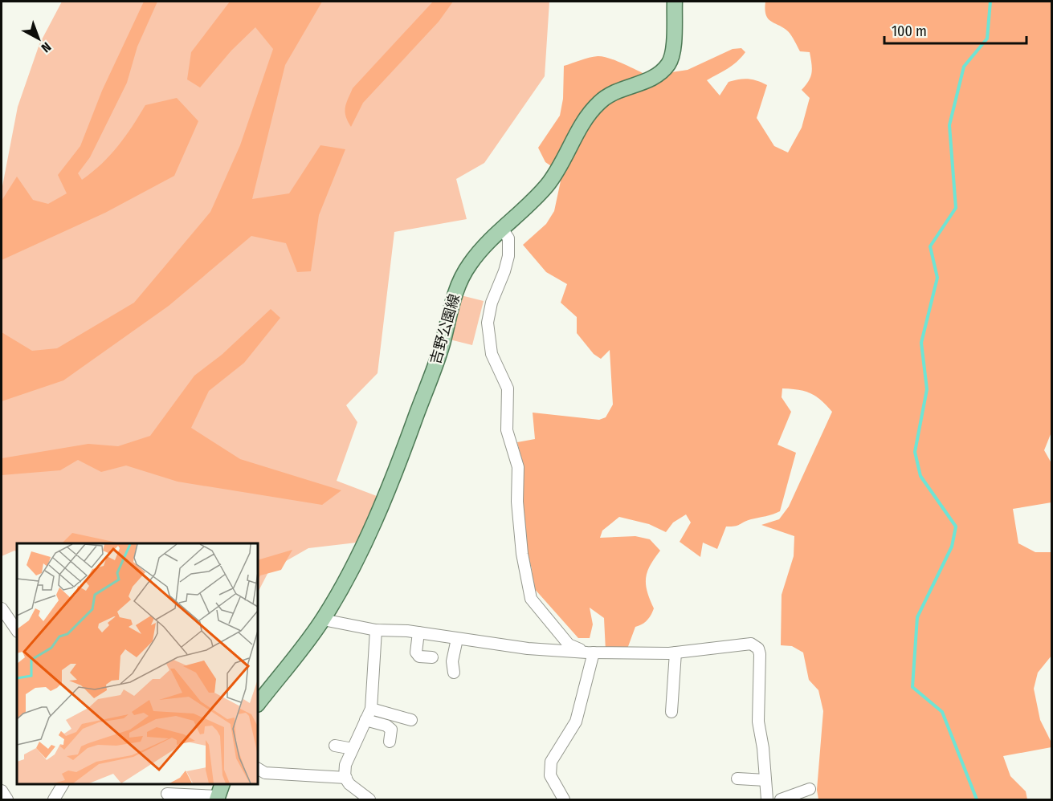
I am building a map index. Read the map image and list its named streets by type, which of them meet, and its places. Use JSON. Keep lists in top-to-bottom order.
{
  "streets": {
    "main road": ["吉野公園線"]
  },
  "scale_bar": "100 m",
  "north": "bottom right"
}
